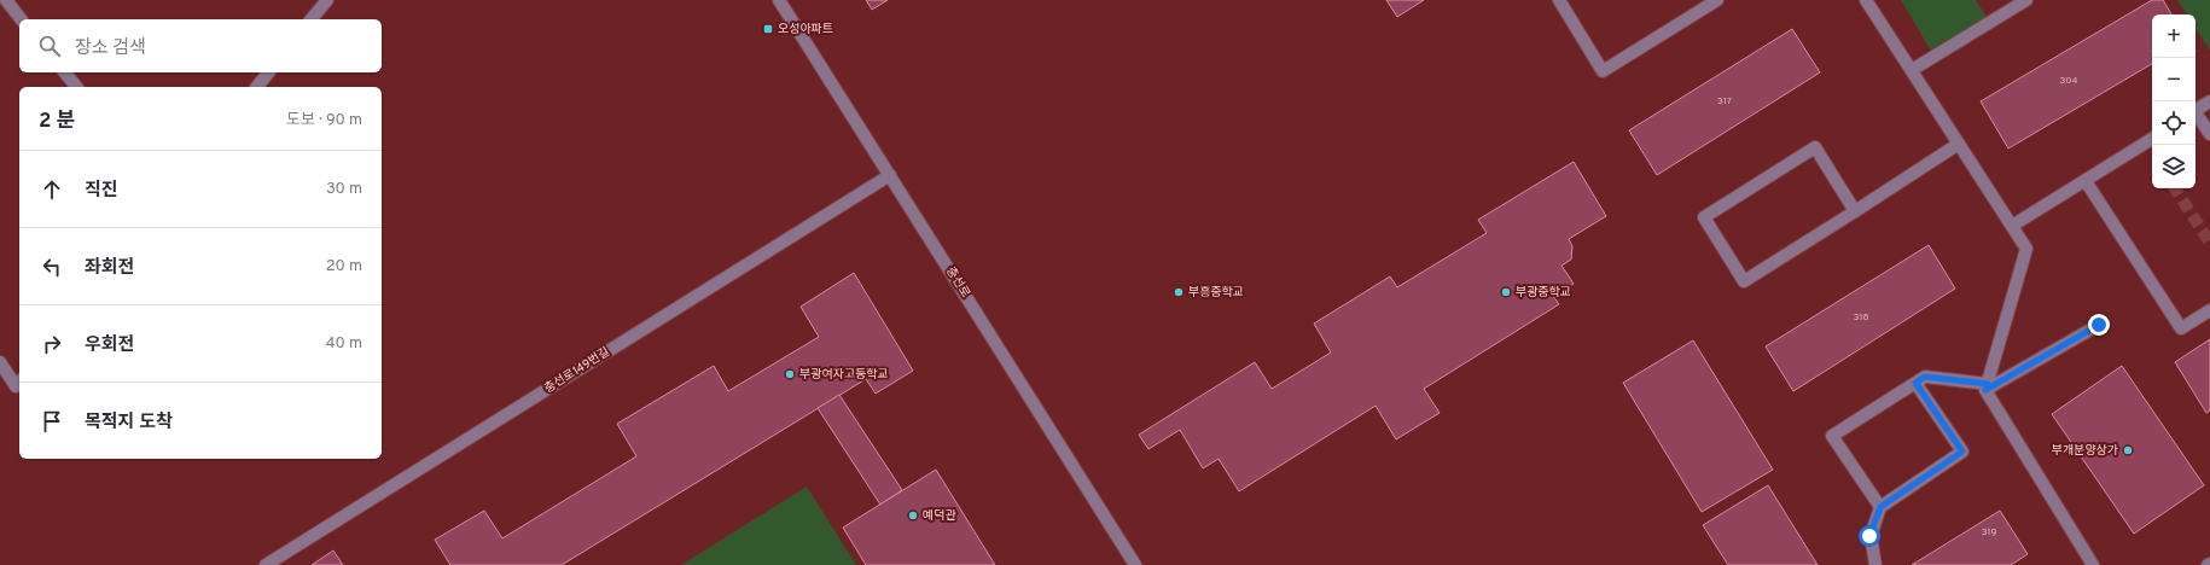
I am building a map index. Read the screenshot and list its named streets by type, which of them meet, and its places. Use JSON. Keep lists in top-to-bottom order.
{
  "streets": {
    "street": ["충선로", "충선로149번길"]
  },
  "crossings": [
    ["충선로", "충선로149번길"]
  ],
  "places": {
    "transit": ["오성아파트"],
    "other": [
      "부흥중학교",
      "부광중학교",
      "부광여자고등학교",
      "부개분양상가",
      "예덕관"
    ]
  },
  "house_numbers": [
    "304",
    "317",
    "318",
    "319"
  ],
  "page": {
    "map_buttons": ["+", "−"],
    "search": "장소 검색",
    "heading": ["2 분", "도보 · 90 m"],
    "list": [
      ["직진", "30 m"],
      ["좌회전", "20 m"],
      ["우회전", "40 m"],
      "목적지 도착"
    ]
  }
}
